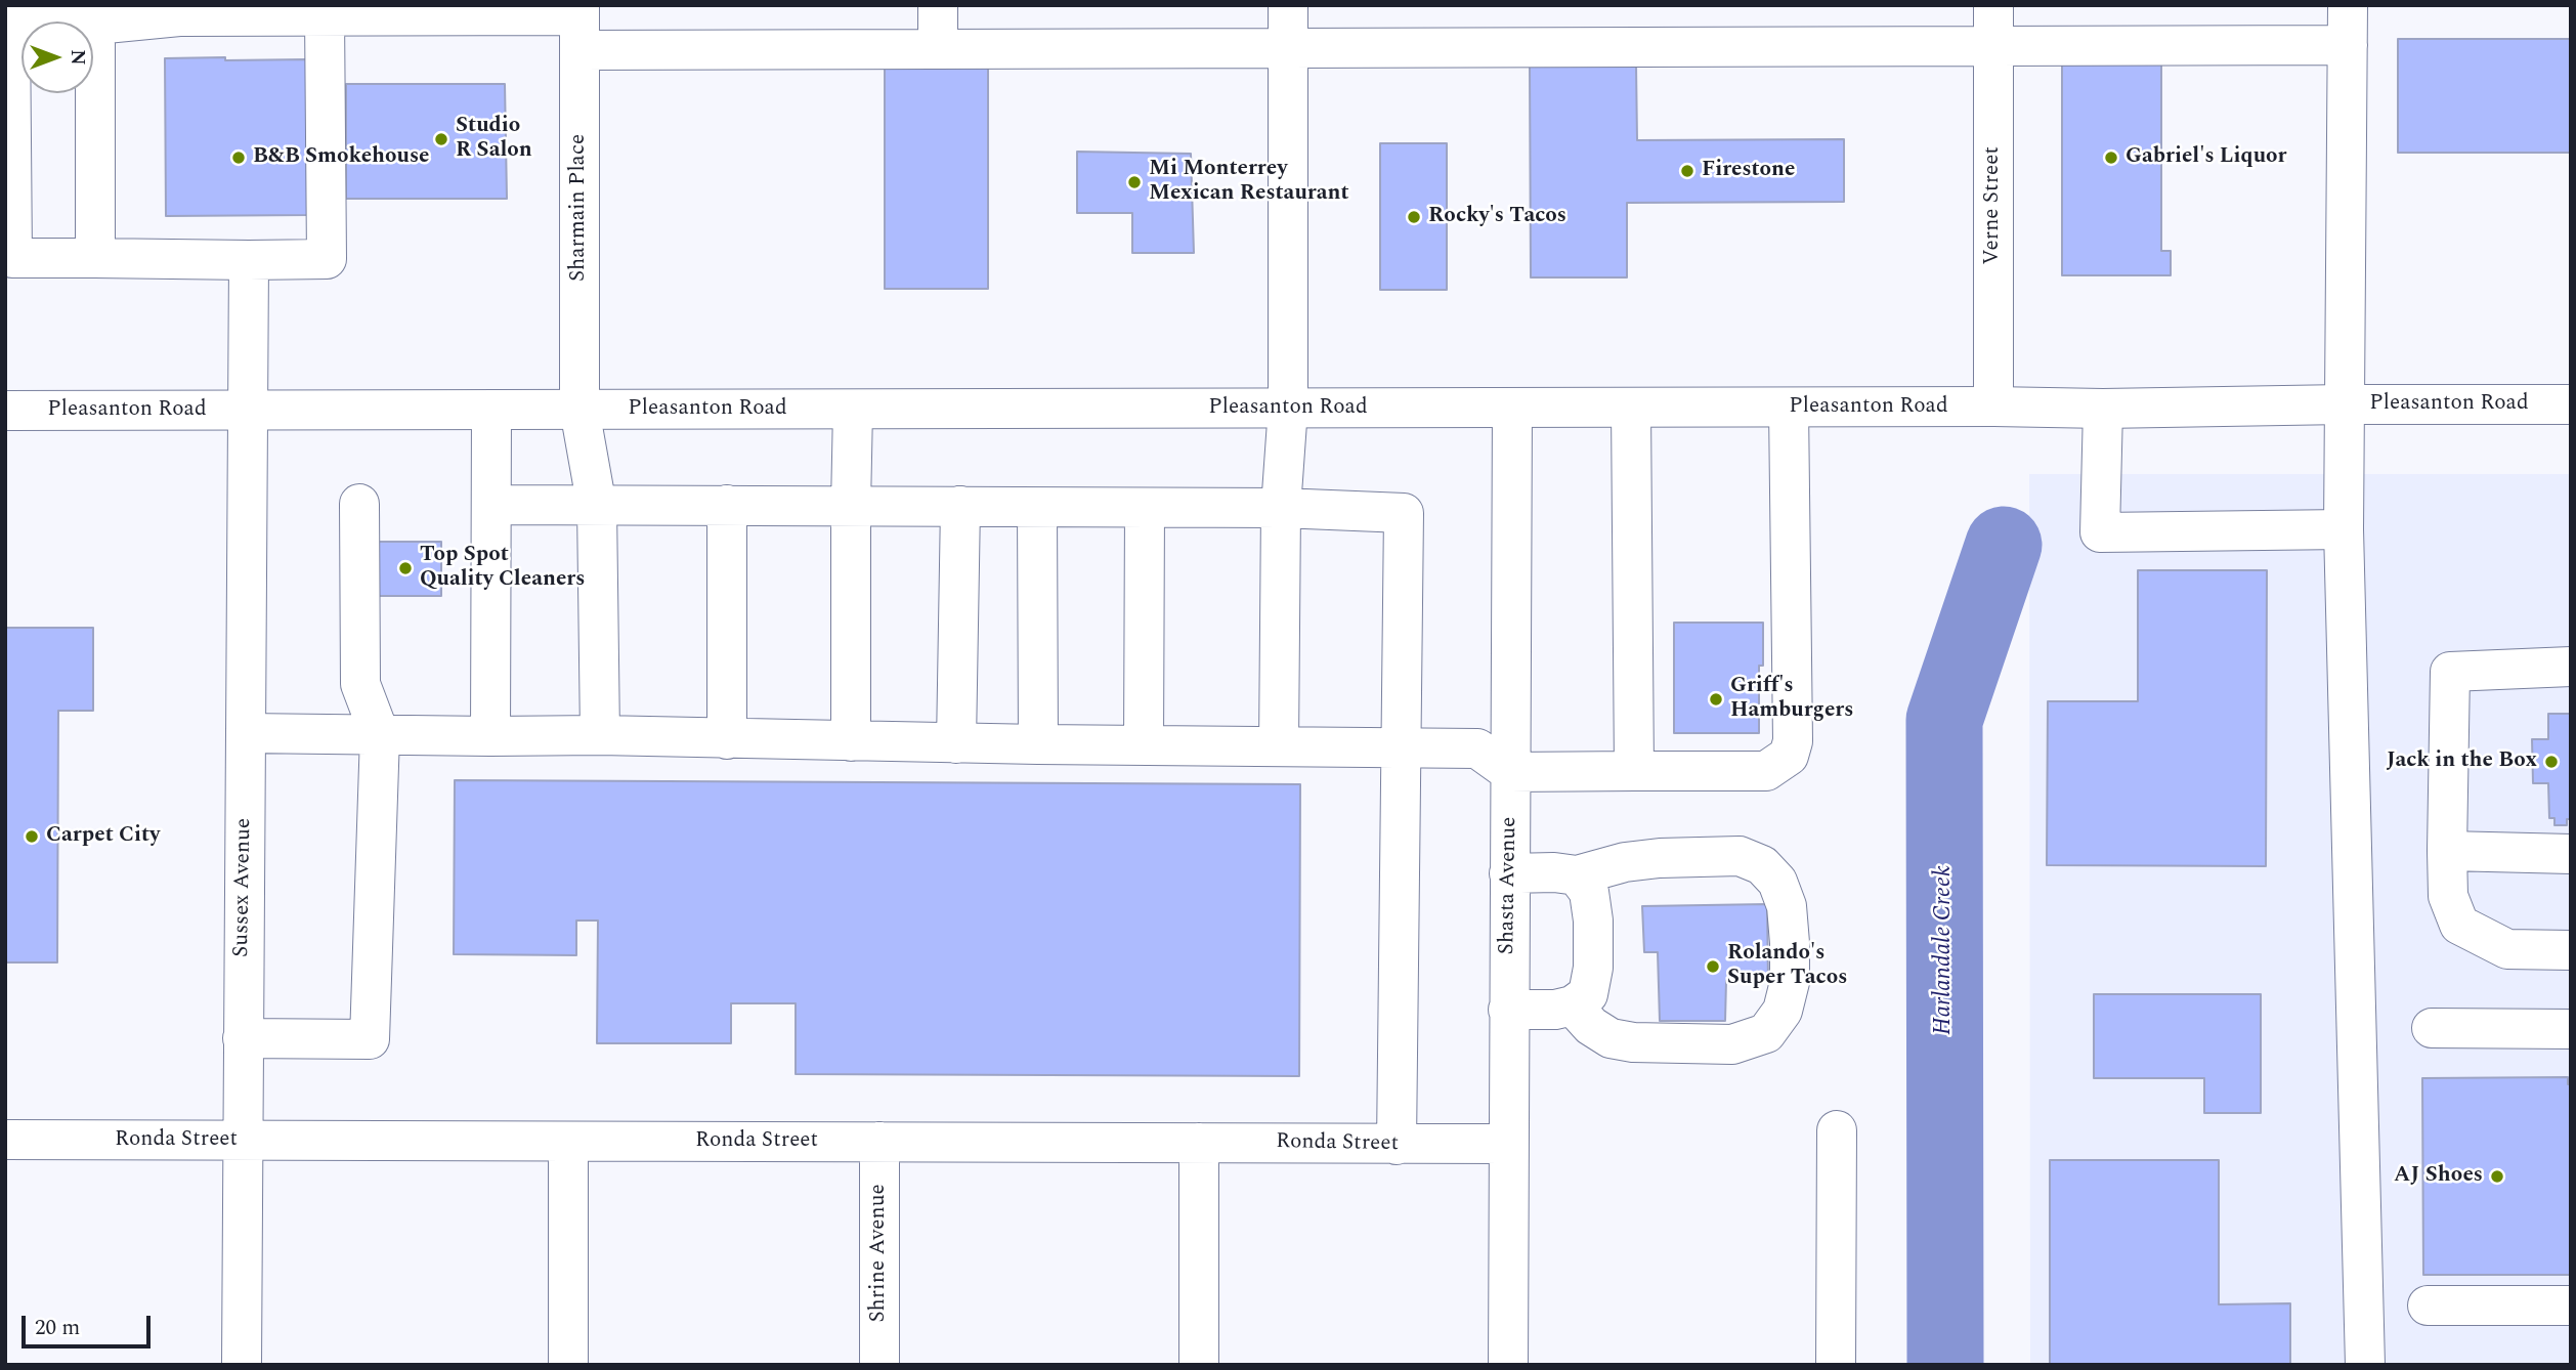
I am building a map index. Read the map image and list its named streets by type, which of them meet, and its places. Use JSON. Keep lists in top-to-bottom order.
{
  "streets": {
    "street": [
      "Verne Street",
      "Sharmain Place",
      "Pleasanton Road",
      "Shasta Avenue",
      "Sussex Avenue",
      "Ronda Street",
      "Shrine Avenue"
    ]
  },
  "crossings": [
    ["Verne Street", "Pleasanton Road"],
    ["Sharmain Place", "Pleasanton Road"],
    ["Pleasanton Road", "Shasta Avenue"],
    ["Pleasanton Road", "Sussex Avenue"],
    ["Shasta Avenue", "Ronda Street"],
    ["Sussex Avenue", "Ronda Street"],
    ["Ronda Street", "Shrine Avenue"]
  ],
  "water": ["Harlandale Creek"],
  "places": [
    "Studio R Salon",
    "B&B Smokehouse",
    "Gabriel's Liquor",
    "Firestone",
    "Mi Monterrey Mexican Restaurant",
    "Rocky's Tacos",
    "Top Spot Quality Cleaners",
    "Griff's Hamburgers",
    "Jack in the Box",
    "Carpet City",
    "Rolando's Super Tacos",
    "AJ Shoes"
  ],
  "scale_bar": "20 m",
  "north": "right"
}
